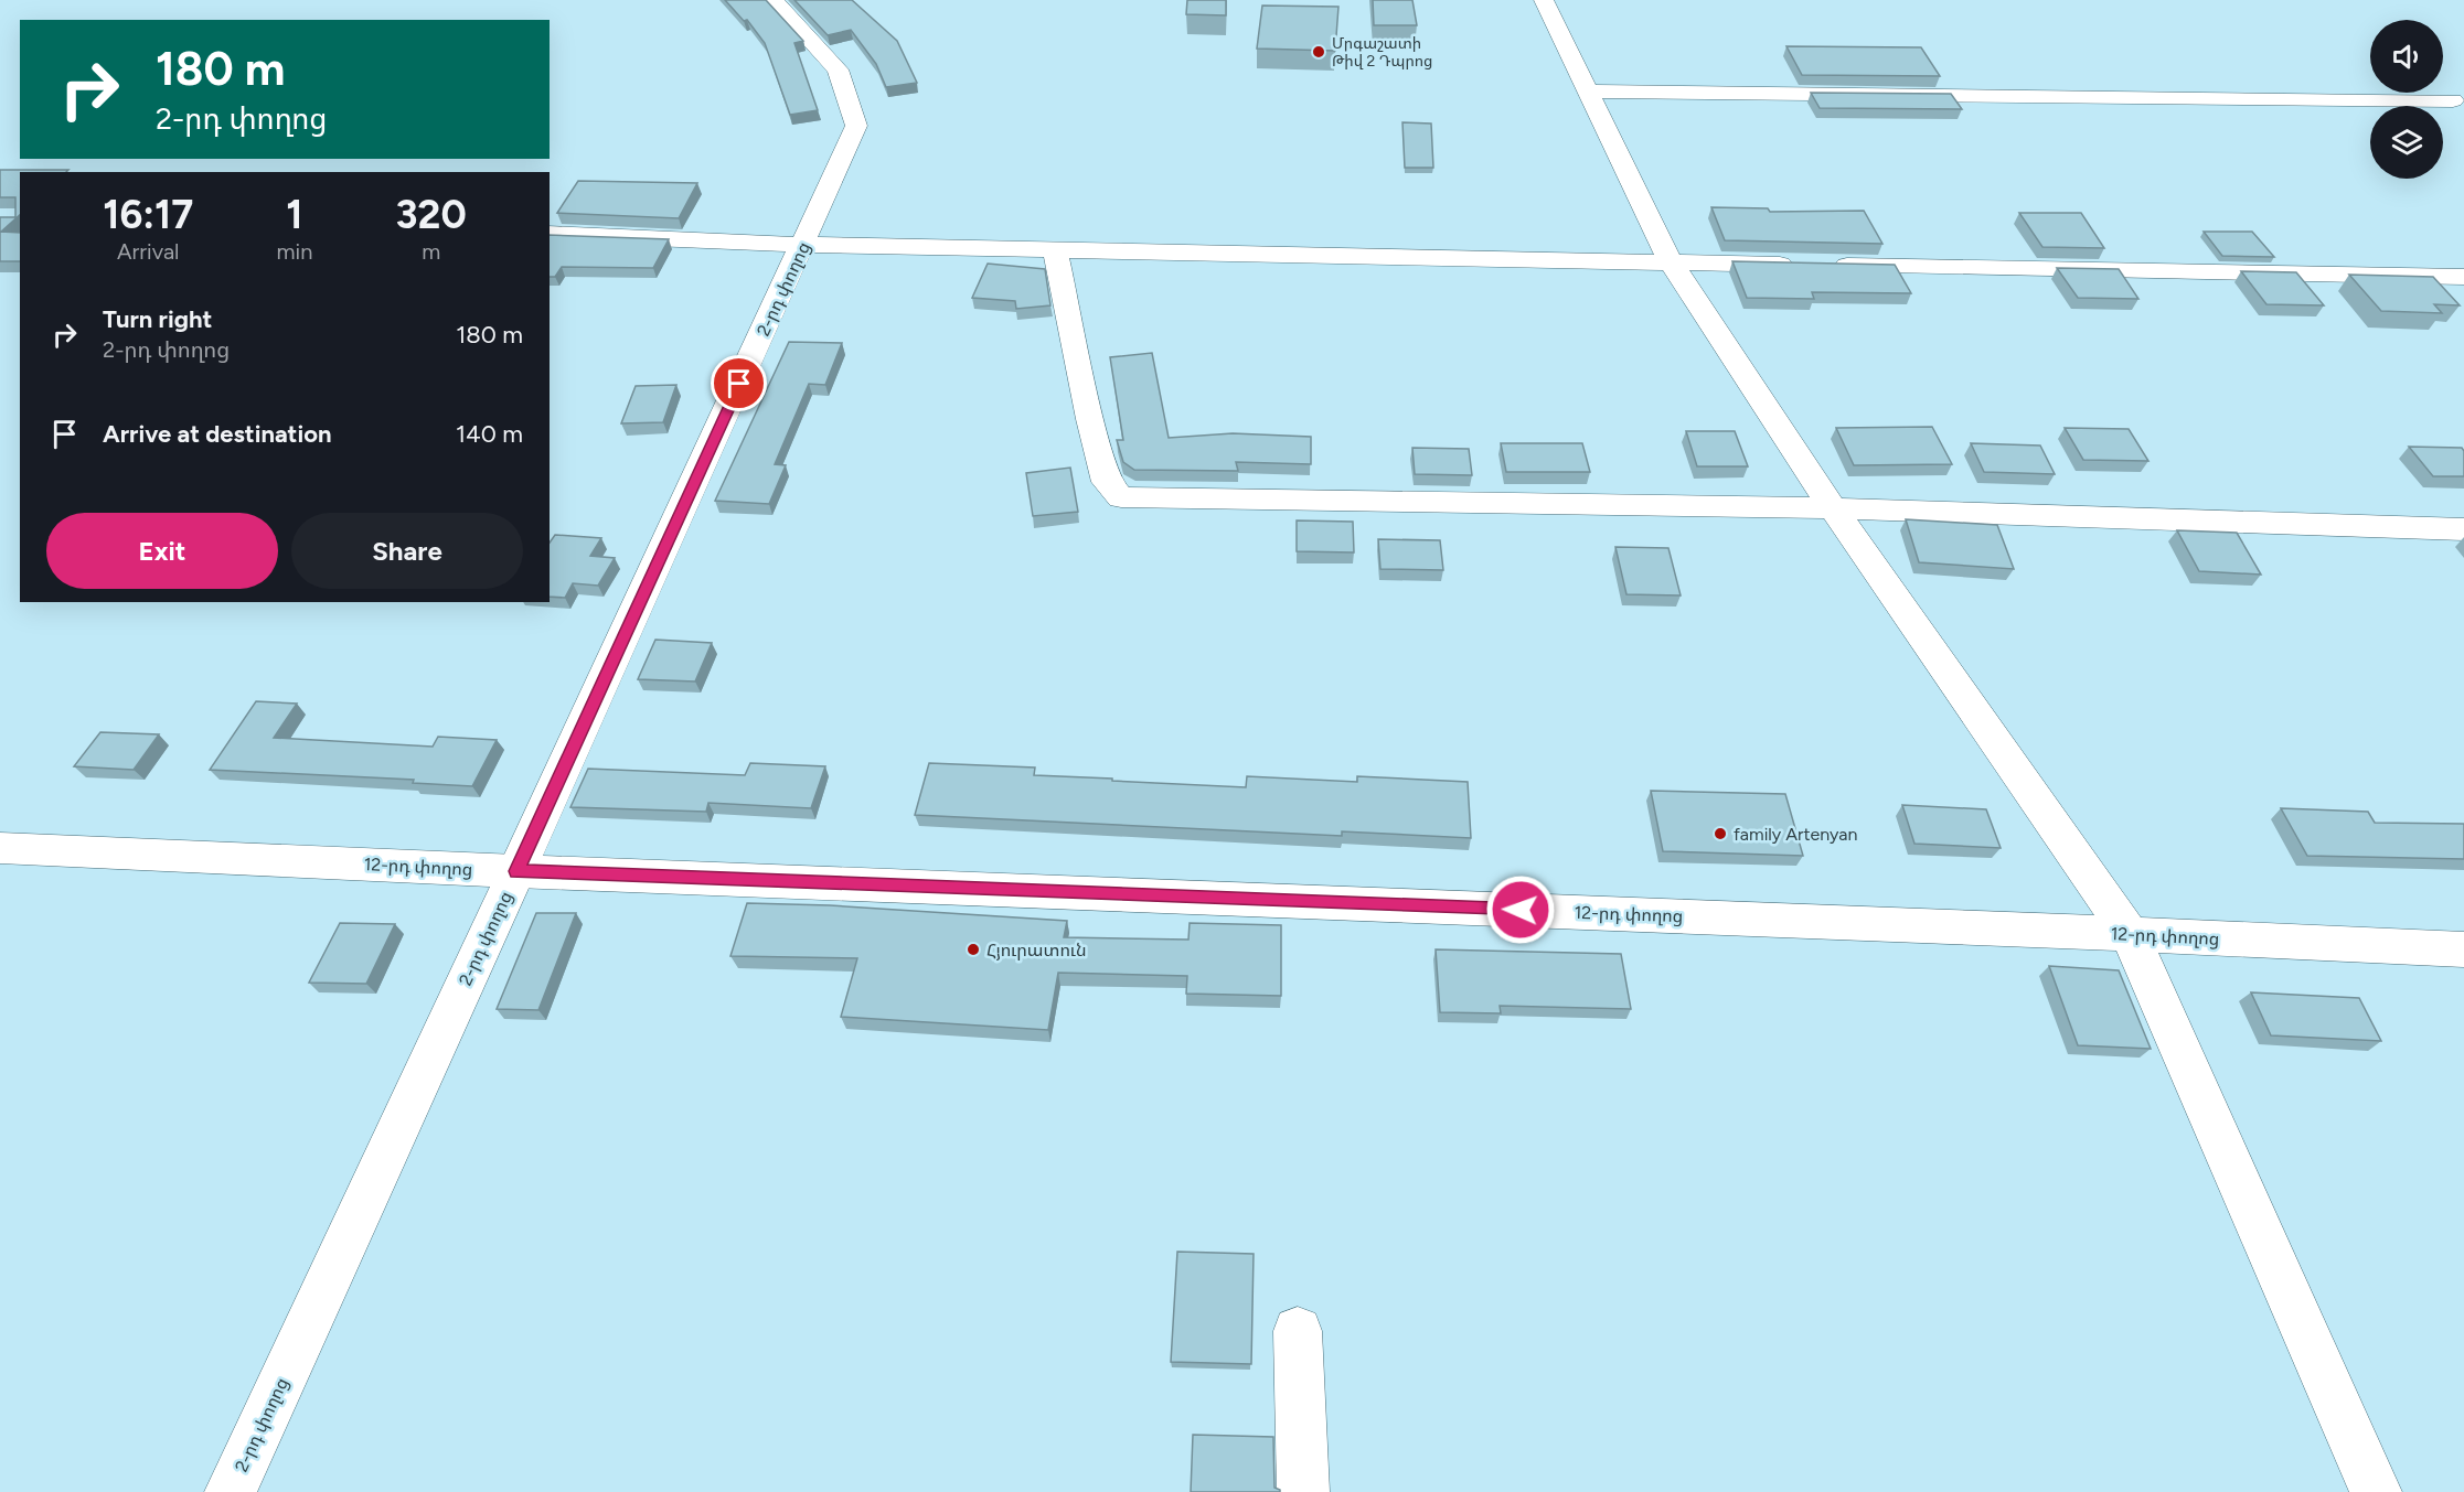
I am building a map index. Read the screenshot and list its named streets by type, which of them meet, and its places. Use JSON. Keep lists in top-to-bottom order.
{
  "streets": {
    "street": ["2-րդ փողոց", "12-րդ փողոց"]
  },
  "crossings": [
    ["2-րդ փողոց", "12-րդ փողոց"]
  ],
  "places": ["Մրգաշատի Թիվ 2 Դպրոց", "family Artenyan", "Հյուրատուն"],
  "page": {
    "turn": ["180 m", "2-րդ փողոց"],
    "eta": [
      "16:17",
      "Arrival",
      "1",
      "min",
      "320",
      "m"
    ],
    "list": [
      {
        "name": "Turn right",
        "note": "2-րդ փողոց",
        "value": "180 m"
      },
      {
        "name": "Arrive at destination",
        "value": "140 m"
      }
    ],
    "buttons": ["Exit", "Share"]
  }
}
